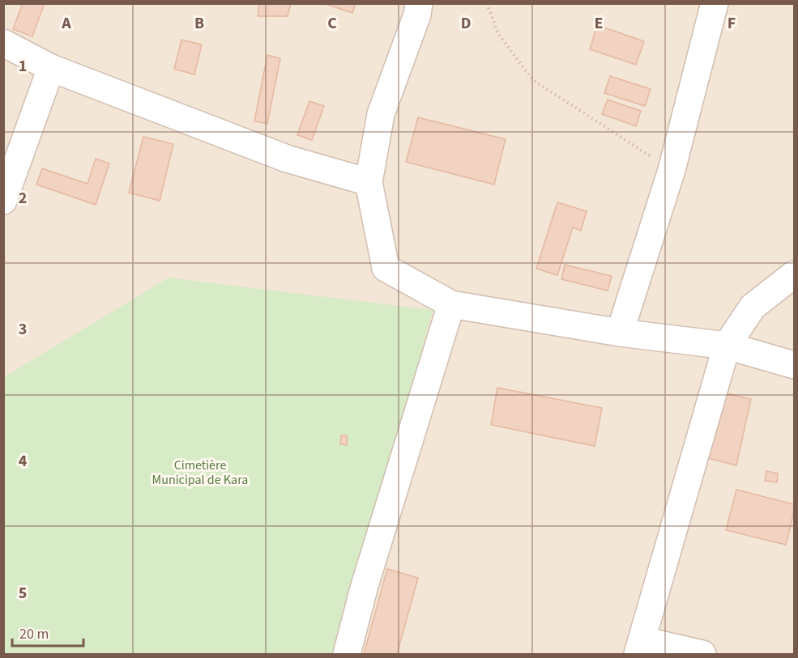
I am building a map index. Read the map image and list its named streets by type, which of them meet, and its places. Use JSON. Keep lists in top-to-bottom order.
{
  "parks": ["Cimetière Municipal de Kara"],
  "scale_bar": "20 m",
  "grid": {
    "columns": [
      "A",
      "B",
      "C",
      "D",
      "E",
      "F"
    ],
    "rows": [
      "1",
      "2",
      "3",
      "4",
      "5"
    ]
  }
}
